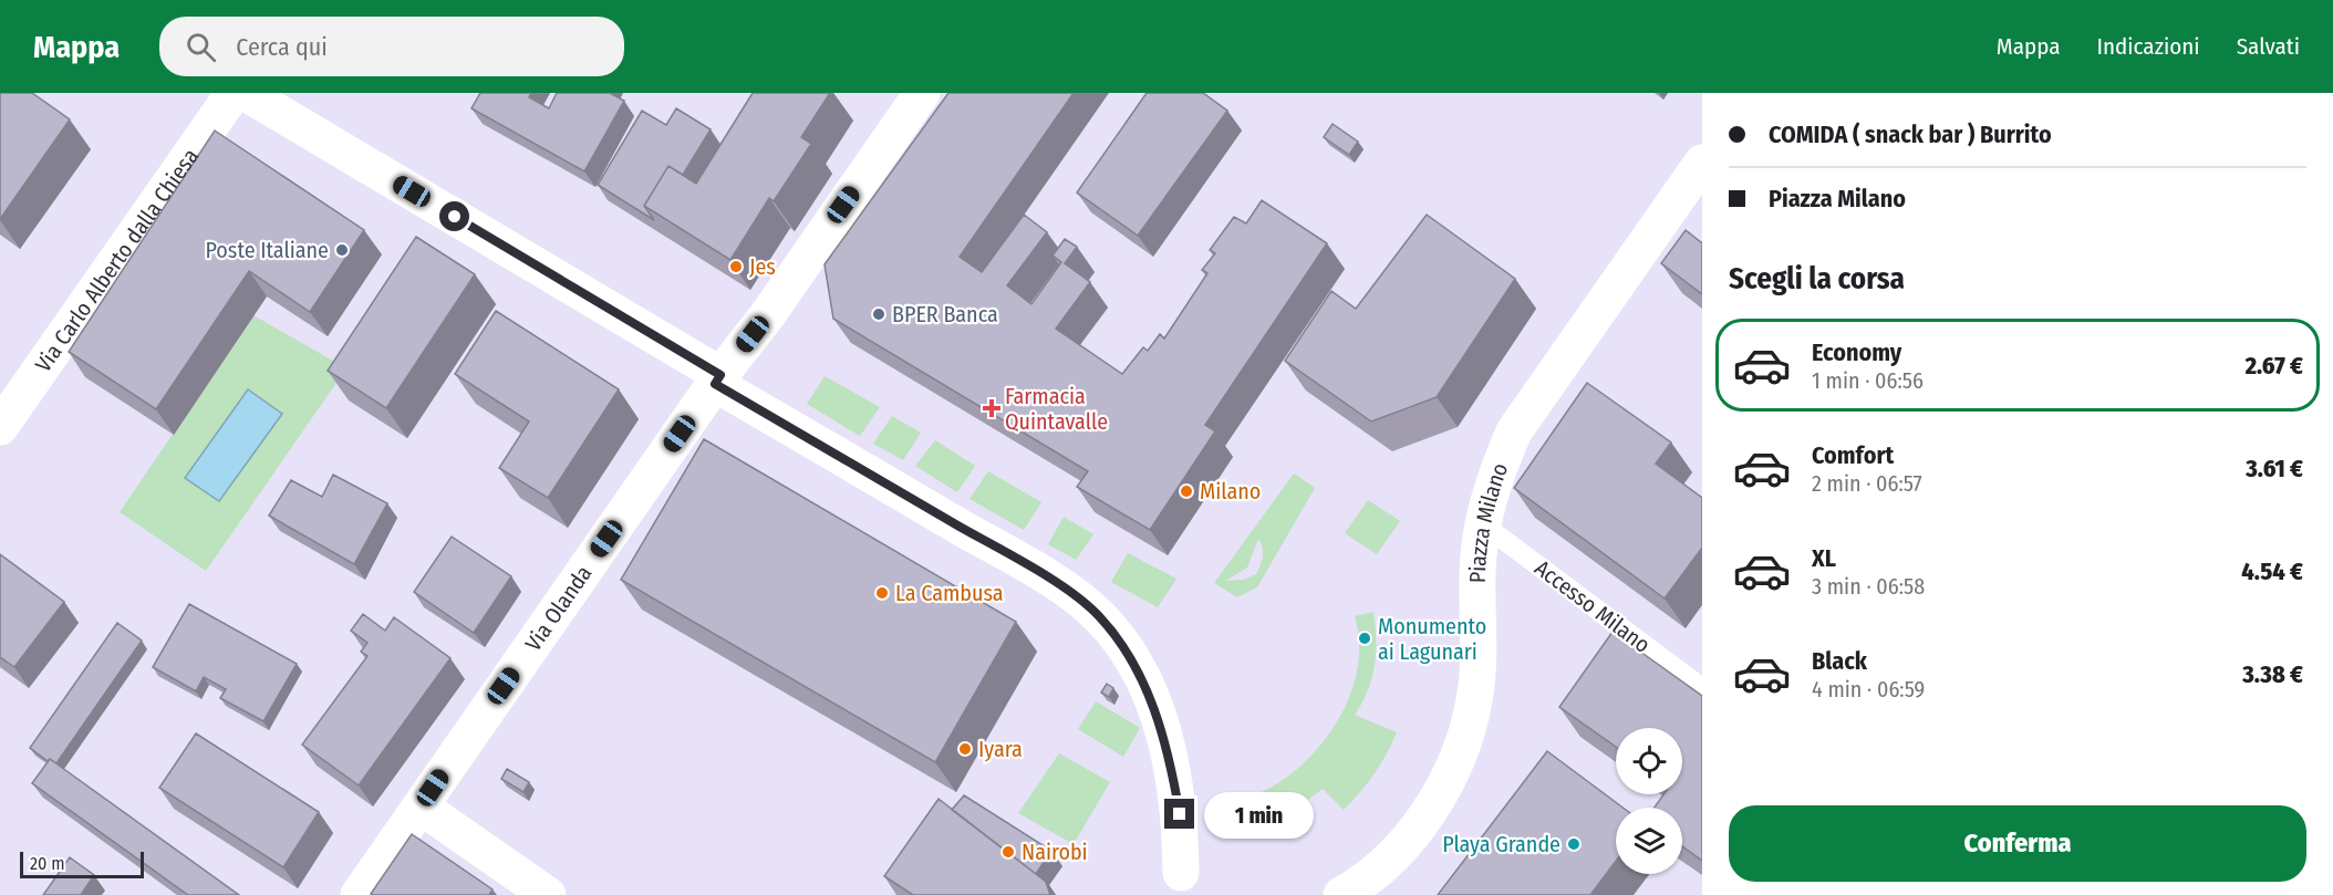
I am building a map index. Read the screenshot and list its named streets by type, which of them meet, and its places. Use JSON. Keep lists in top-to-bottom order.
{
  "streets": {
    "street": ["Via Carlo Alberto dalla Chiesa", "Piazza Milano", "Via Olanda"],
    "lane": ["Accesso Milano"]
  },
  "crossings": [
    ["Piazza Milano", "Accesso Milano"]
  ],
  "places": {
    "other": [
      "Poste Italiane",
      "Jes",
      "BPER Banca",
      "Milano",
      "La Cambusa",
      "Monumento ai Lagunari",
      "Iyara",
      "Playa Grande",
      "Nairobi"
    ],
    "health": ["Farmacia Quintavalle"]
  },
  "scale_bar": "20 m",
  "page": {
    "header": "Mappa",
    "search": "Cerca qui",
    "nav": ["Mappa", "Indicazioni", "Salvati"],
    "banner": ["COMIDA ( snack bar ) Burrito", "Piazza Milano"],
    "heading": "Scegli la corsa",
    "list": [
      {
        "name": "Economy",
        "note": "1 min · 06:56",
        "value": "2.67 €"
      },
      {
        "name": "Comfort",
        "note": "2 min · 06:57",
        "value": "3.61 €"
      },
      {
        "name": "XL",
        "note": "3 min · 06:58",
        "value": "4.54 €"
      },
      {
        "name": "Black",
        "note": "4 min · 06:59",
        "value": "3.38 €"
      }
    ],
    "bubble": "1 min",
    "buttons": "Conferma",
    "scale": "20 m"
  }
}
